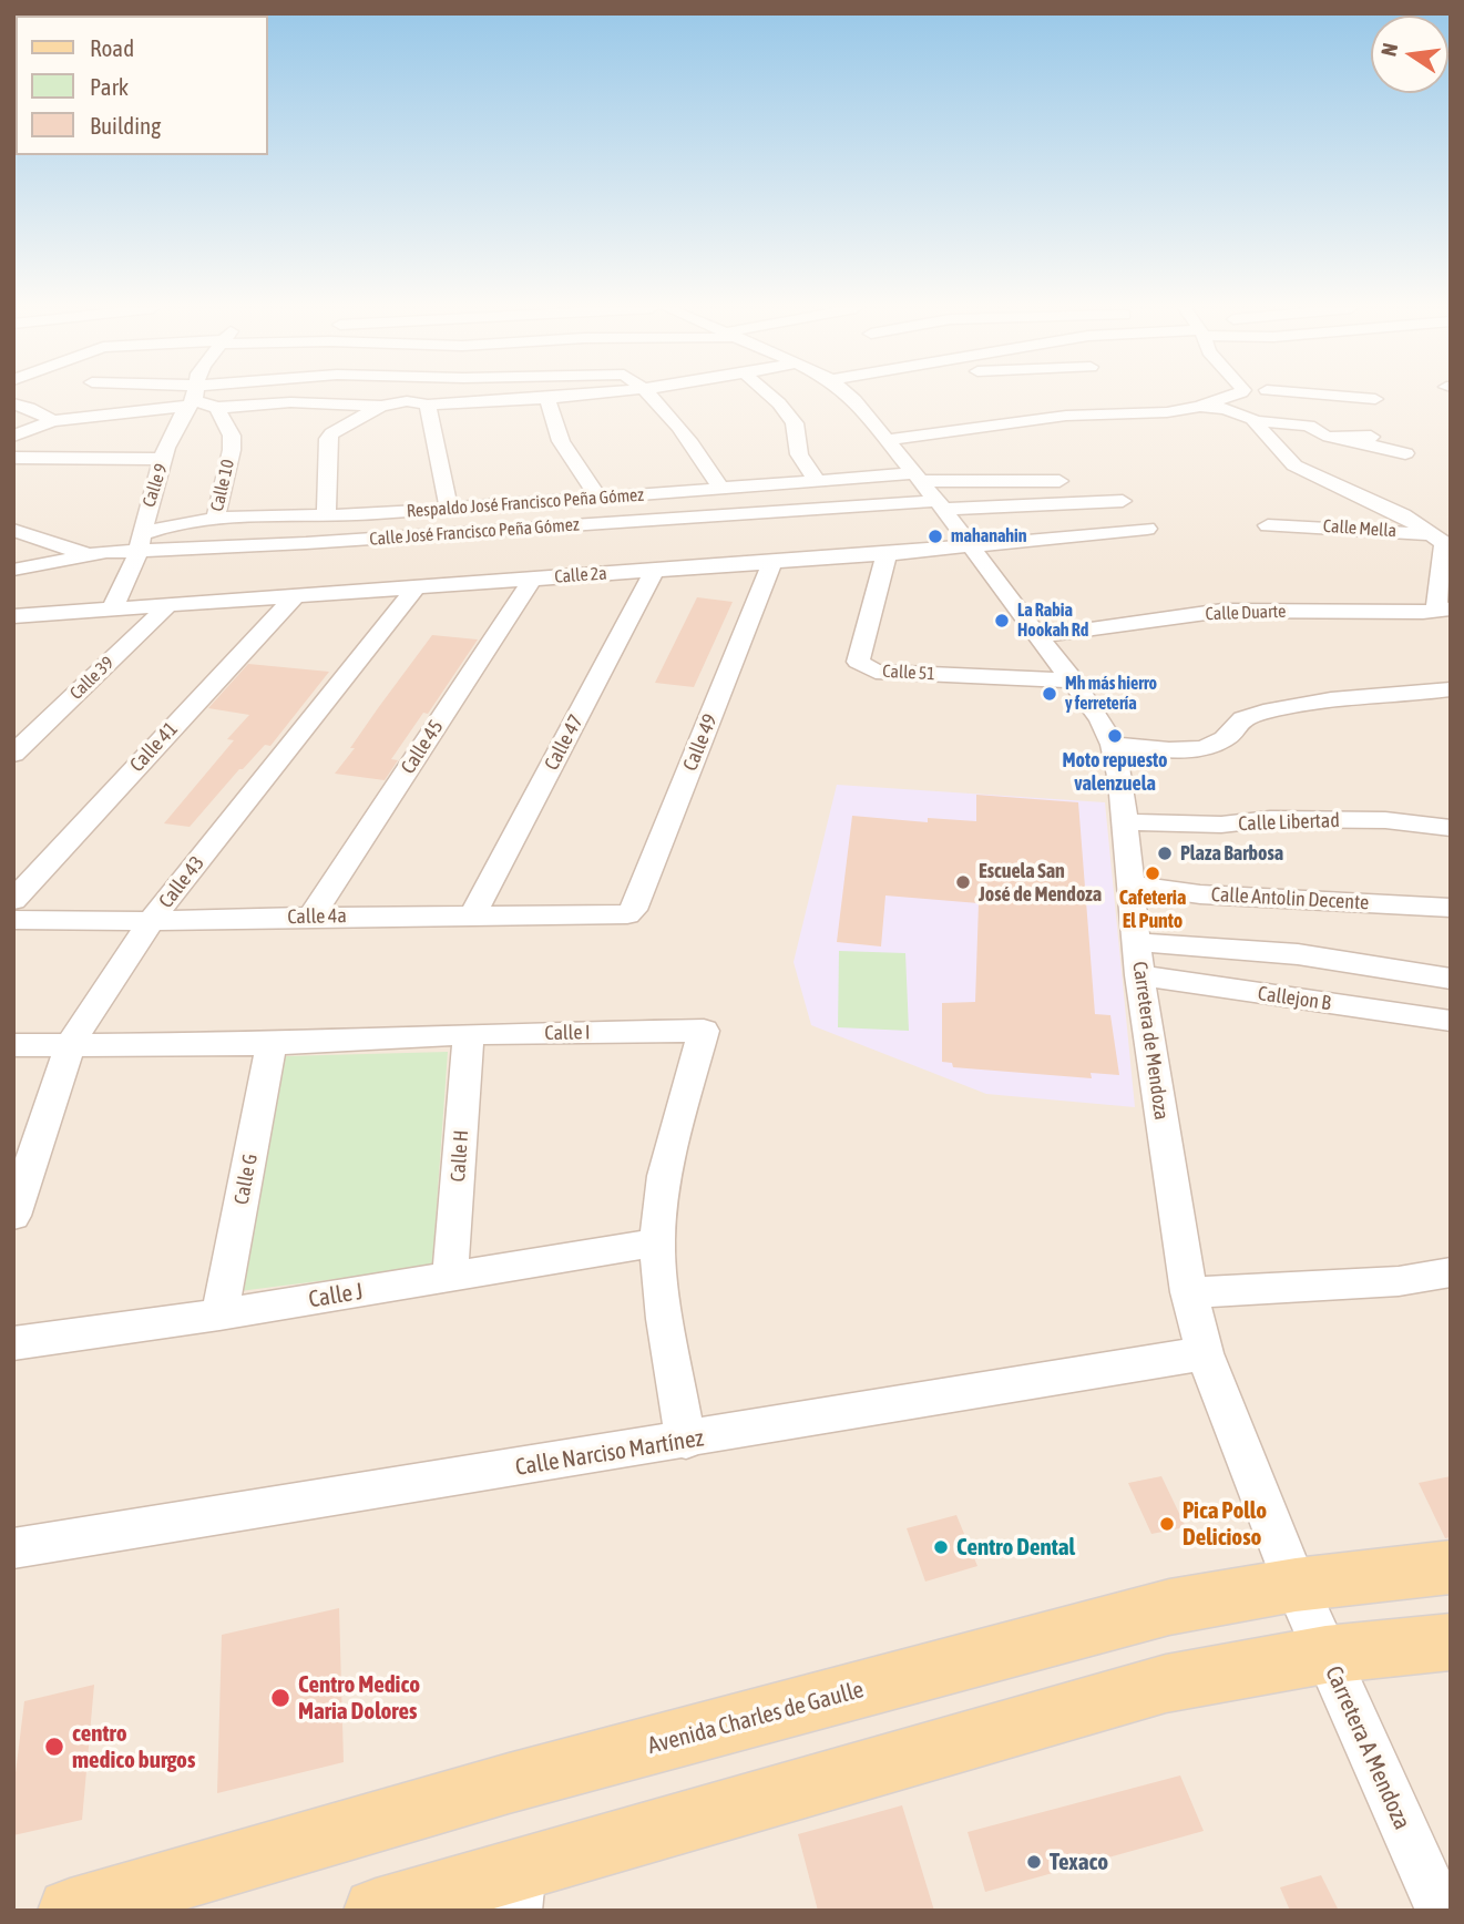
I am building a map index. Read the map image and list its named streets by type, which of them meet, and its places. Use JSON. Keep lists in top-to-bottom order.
{
  "streets": {
    "main road": ["Avenida Charles de Gaulle"],
    "street": [
      "Calle 9",
      "Calle 10",
      "Respaldo José Francisco Peña Gómez",
      "Calle Mella",
      "Calle José Francisco Peña Gómez",
      "Calle 2a",
      "Calle Duarte",
      "Calle 51",
      "Calle 39",
      "Calle 47",
      "Calle 49",
      "Calle 41",
      "Calle 45",
      "Calle Libertad",
      "Calle 43",
      "Calle Antolin Decente",
      "Calle 4a",
      "Callejon B",
      "Calle I",
      "Carretera de Mendoza",
      "Calle H",
      "Calle G",
      "Calle J",
      "Calle Narciso Martínez",
      "Carretera A Mendoza"
    ]
  },
  "crossings": [
    ["Calle 9", "Respaldo José Francisco Peña Gómez"],
    ["Calle 9", "Calle José Francisco Peña Gómez"],
    ["Calle 9", "Calle 2a"],
    ["Calle 10", "Respaldo José Francisco Peña Gómez"],
    ["Respaldo José Francisco Peña Gómez", "Calle José Francisco Peña Gómez"],
    ["Respaldo José Francisco Peña Gómez", "Carretera de Mendoza"],
    ["Calle José Francisco Peña Gómez", "Carretera de Mendoza"],
    ["Calle 2a", "Calle 51"],
    ["Calle 2a", "Calle 39"],
    ["Calle 2a", "Calle 47"],
    ["Calle 2a", "Calle 49"],
    ["Calle 2a", "Calle 41"],
    ["Calle 2a", "Calle 45"],
    ["Calle 2a", "Calle 43"],
    ["Calle 2a", "Carretera de Mendoza"],
    ["Calle Duarte", "Carretera de Mendoza"],
    ["Calle 51", "Carretera de Mendoza"],
    ["Calle 47", "Calle 4a"],
    ["Calle 49", "Calle 4a"],
    ["Calle 45", "Calle 4a"],
    ["Calle Libertad", "Carretera de Mendoza"],
    ["Calle 43", "Calle 4a"],
    ["Calle 43", "Calle I"],
    ["Calle Antolin Decente", "Carretera de Mendoza"],
    ["Callejon B", "Carretera de Mendoza"],
    ["Calle I", "Calle H"],
    ["Calle I", "Calle G"],
    ["Calle I", "Calle J"],
    ["Calle I", "Calle Narciso Martínez"],
    ["Carretera de Mendoza", "Calle Narciso Martínez"],
    ["Carretera de Mendoza", "Avenida Charles de Gaulle"],
    ["Carretera de Mendoza", "Carretera A Mendoza"],
    ["Calle H", "Calle J"],
    ["Calle G", "Calle J"],
    ["Avenida Charles de Gaulle", "Carretera A Mendoza"]
  ],
  "places": [
    "mahanahin",
    "La Rabia Hookah Rd",
    "Mh más hierro y ferretería",
    "Moto repuesto valenzuela",
    "Plaza Barbosa",
    "Cafeteria El Punto",
    "Escuela San José de Mendoza",
    "Pica Pollo Delicioso",
    "Centro Dental",
    "Centro Medico Maria Dolores",
    "centro medico burgos",
    "Texaco"
  ],
  "legend": ["Road", "Park", "Building"],
  "north": "left"
}
